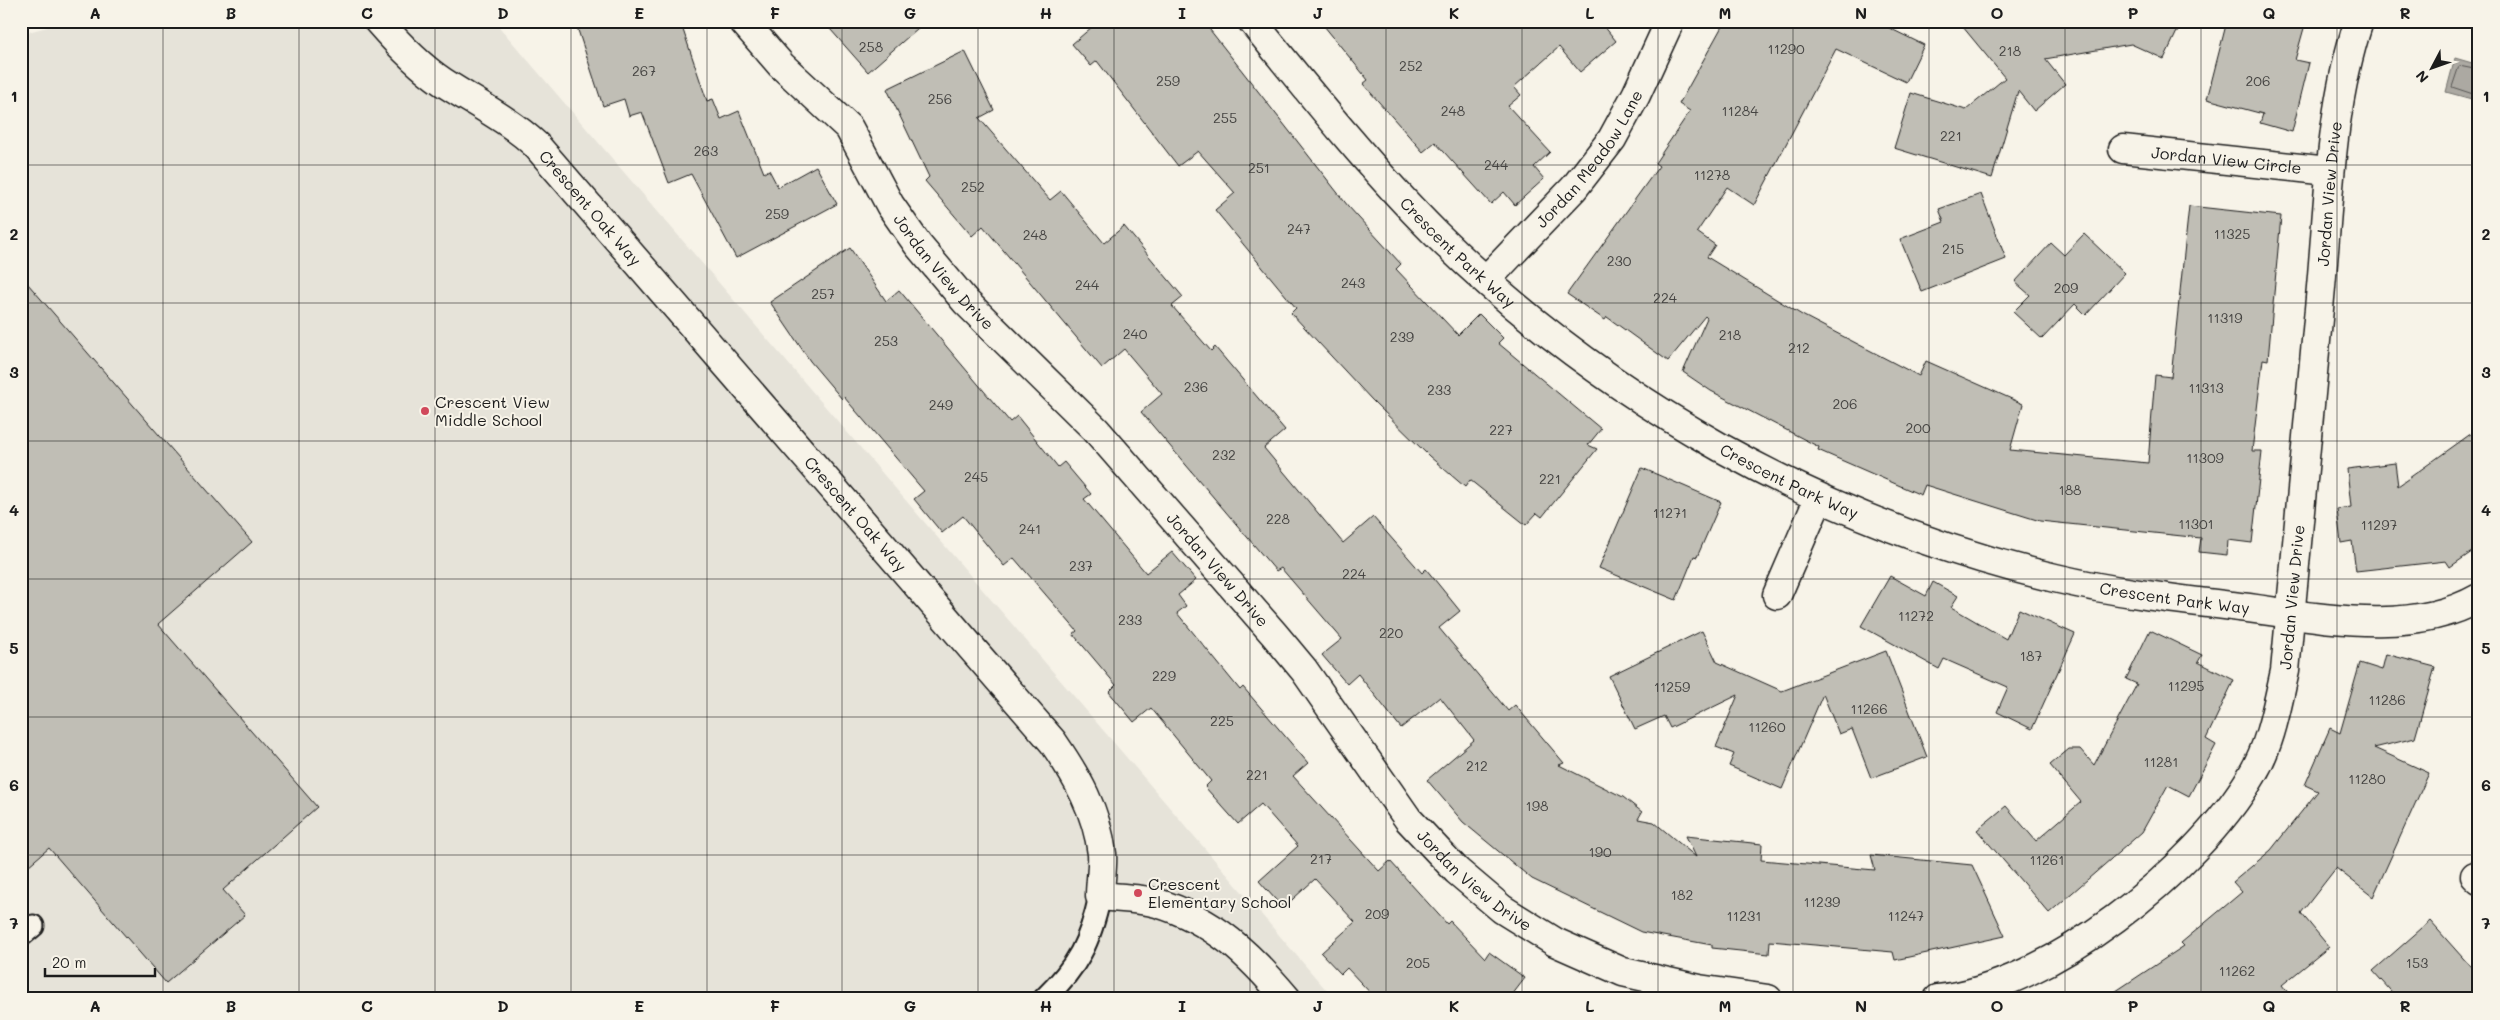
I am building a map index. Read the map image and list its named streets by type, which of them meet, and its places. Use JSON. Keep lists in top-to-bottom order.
{
  "streets": {
    "street": [
      "Jordan Meadow Lane",
      "Jordan View Circle",
      "Jordan View Drive",
      "Crescent Oak Way",
      "Crescent Park Way"
    ]
  },
  "crossings": [
    ["Jordan Meadow Lane", "Crescent Park Way"],
    ["Jordan View Circle", "Jordan View Drive"],
    ["Jordan View Drive", "Crescent Park Way"]
  ],
  "places": ["Crescent View Middle School", "Crescent Elementary School"],
  "house_numbers": [
    "258",
    "11290",
    "218",
    "252",
    "267",
    "259",
    "206",
    "256",
    "248",
    "11284",
    "255",
    "221",
    "263",
    "244",
    "251",
    "11278",
    "252",
    "259",
    "247",
    "11325",
    "248",
    "215",
    "230",
    "243",
    "244",
    "209",
    "257",
    "224",
    "11319",
    "240",
    "218",
    "239",
    "253",
    "212",
    "236",
    "11313",
    "233",
    "206",
    "249",
    "200",
    "227",
    "232",
    "11309",
    "245",
    "221",
    "188",
    "11271",
    "228",
    "11301",
    "11297",
    "241",
    "237",
    "224",
    "11272",
    "233",
    "220",
    "187",
    "229",
    "11295",
    "11259",
    "11286",
    "11266",
    "225",
    "11260",
    "11281",
    "212",
    "221",
    "11280",
    "198",
    "190",
    "217",
    "11261",
    "182",
    "11239",
    "209",
    "11231",
    "11247",
    "205",
    "153",
    "11262"
  ],
  "scale_bar": "20 m",
  "north": "bottom left",
  "grid": {
    "columns": [
      "A",
      "B",
      "C",
      "D",
      "E",
      "F",
      "G",
      "H",
      "I",
      "J",
      "K",
      "L",
      "M",
      "N",
      "O",
      "P",
      "Q",
      "R"
    ],
    "rows": [
      "1",
      "2",
      "3",
      "4",
      "5",
      "6",
      "7"
    ]
  }
}
